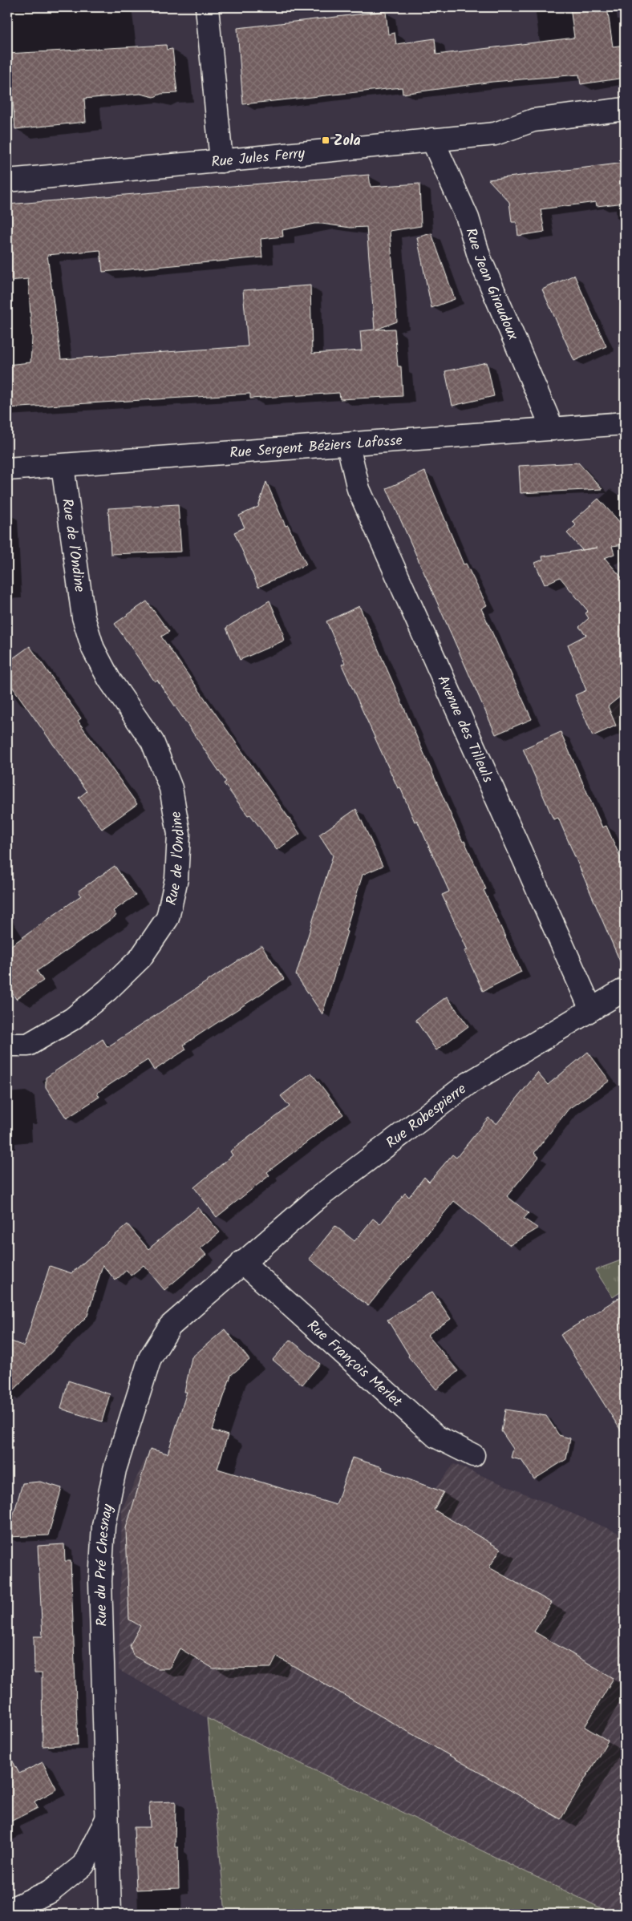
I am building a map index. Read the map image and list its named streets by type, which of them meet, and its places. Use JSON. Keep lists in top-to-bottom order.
{
  "streets": {
    "street": [
      "Rue Jules Ferry",
      "Rue Jean Giraudoux",
      "Rue Sergent Béziers Lafosse",
      "Rue de l'Ondine",
      "Avenue des Tilleuls",
      "Rue Robespierre",
      "Rue François Merlet",
      "Rue du Pré Chesnay"
    ]
  },
  "crossings": [
    ["Rue Jules Ferry", "Rue Jean Giraudoux"],
    ["Rue Jean Giraudoux", "Rue Sergent Béziers Lafosse"],
    ["Rue Sergent Béziers Lafosse", "Rue de l'Ondine"],
    ["Rue Sergent Béziers Lafosse", "Avenue des Tilleuls"],
    ["Avenue des Tilleuls", "Rue Robespierre"],
    ["Rue Robespierre", "Rue François Merlet"],
    ["Rue Robespierre", "Rue du Pré Chesnay"],
    ["Rue François Merlet", "Rue du Pré Chesnay"]
  ],
  "places": {
    "transit": ["Zola"]
  }
}
